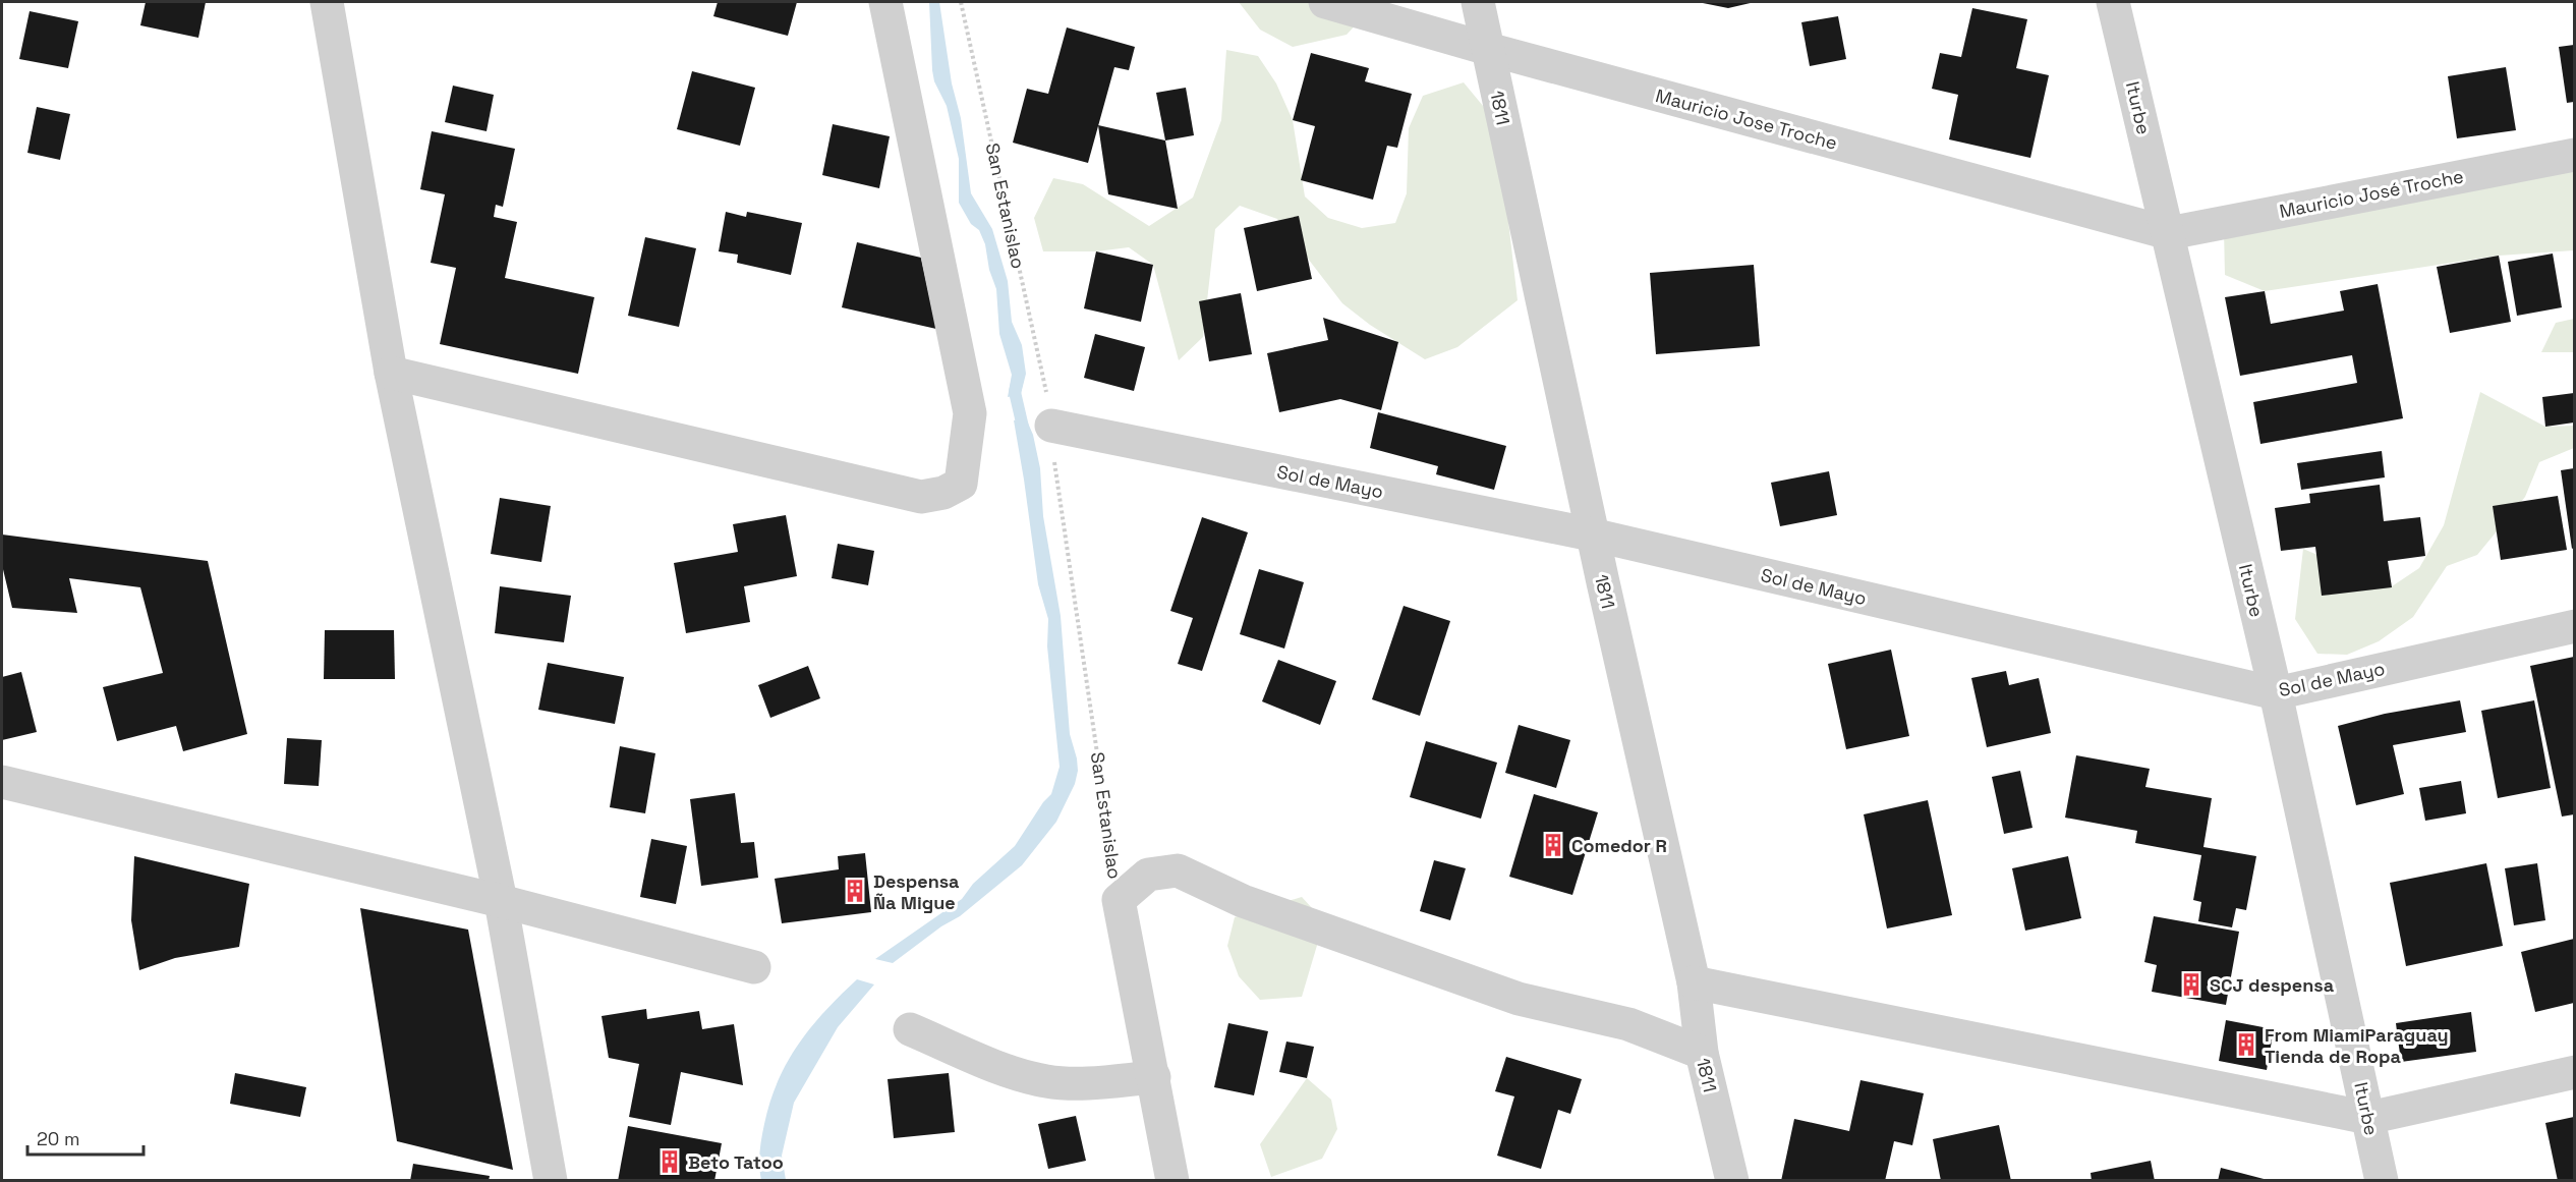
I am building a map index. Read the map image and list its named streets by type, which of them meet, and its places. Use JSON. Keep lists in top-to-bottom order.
{
  "streets": {
    "street": [
      "1811",
      "Iturbe",
      "Mauricio Jose Troche",
      "Mauricio José Troche",
      "San Estanislao",
      "Sol de Mayo"
    ]
  },
  "crossings": [
    ["1811", "Mauricio Jose Troche"],
    ["1811", "Sol de Mayo"],
    ["Iturbe", "Mauricio Jose Troche"],
    ["Iturbe", "Mauricio José Troche"],
    ["Iturbe", "Sol de Mayo"],
    ["Mauricio Jose Troche", "Mauricio José Troche"],
    ["San Estanislao", "Sol de Mayo"]
  ],
  "places": {
    "building": [
      "Comedor R",
      "Despensa Ña Migue",
      "SCJ despensa",
      "From MiamiParaguay Tienda de Ropa",
      "Beto Tatoo"
    ]
  },
  "scale_bar": "20 m"
}
